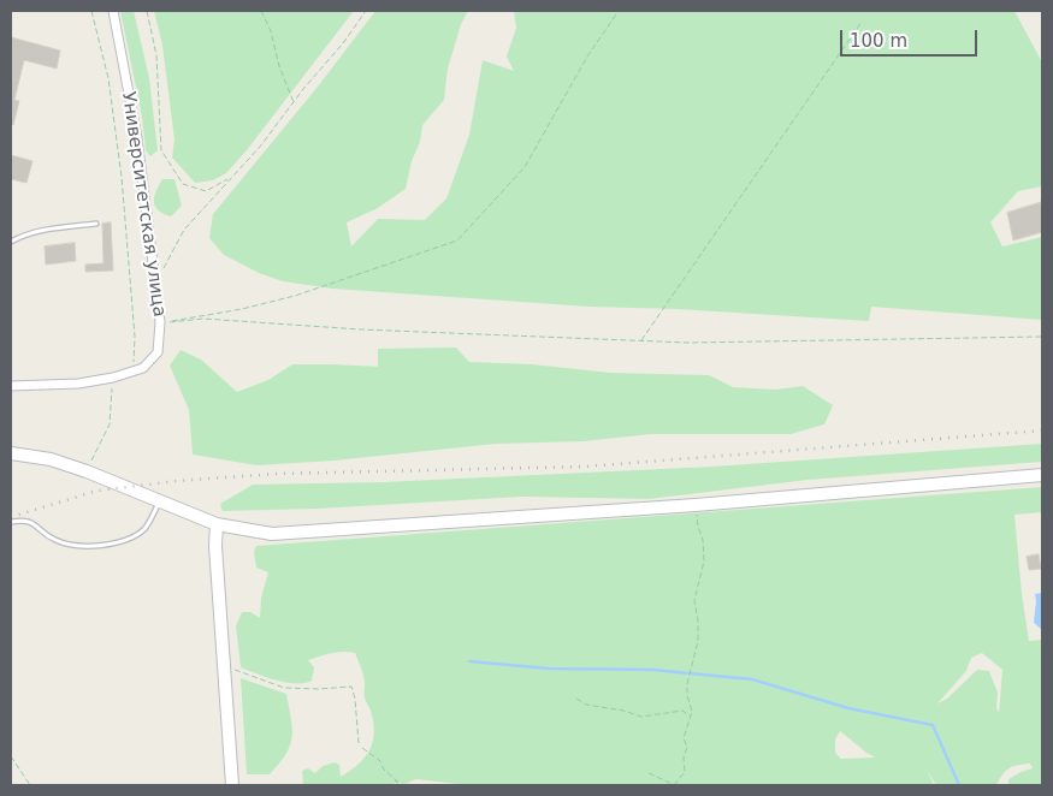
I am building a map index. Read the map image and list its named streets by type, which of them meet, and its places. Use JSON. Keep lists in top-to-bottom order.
{
  "streets": {
    "street": ["Университетская улица"]
  },
  "scale_bar": "100 m"
}
